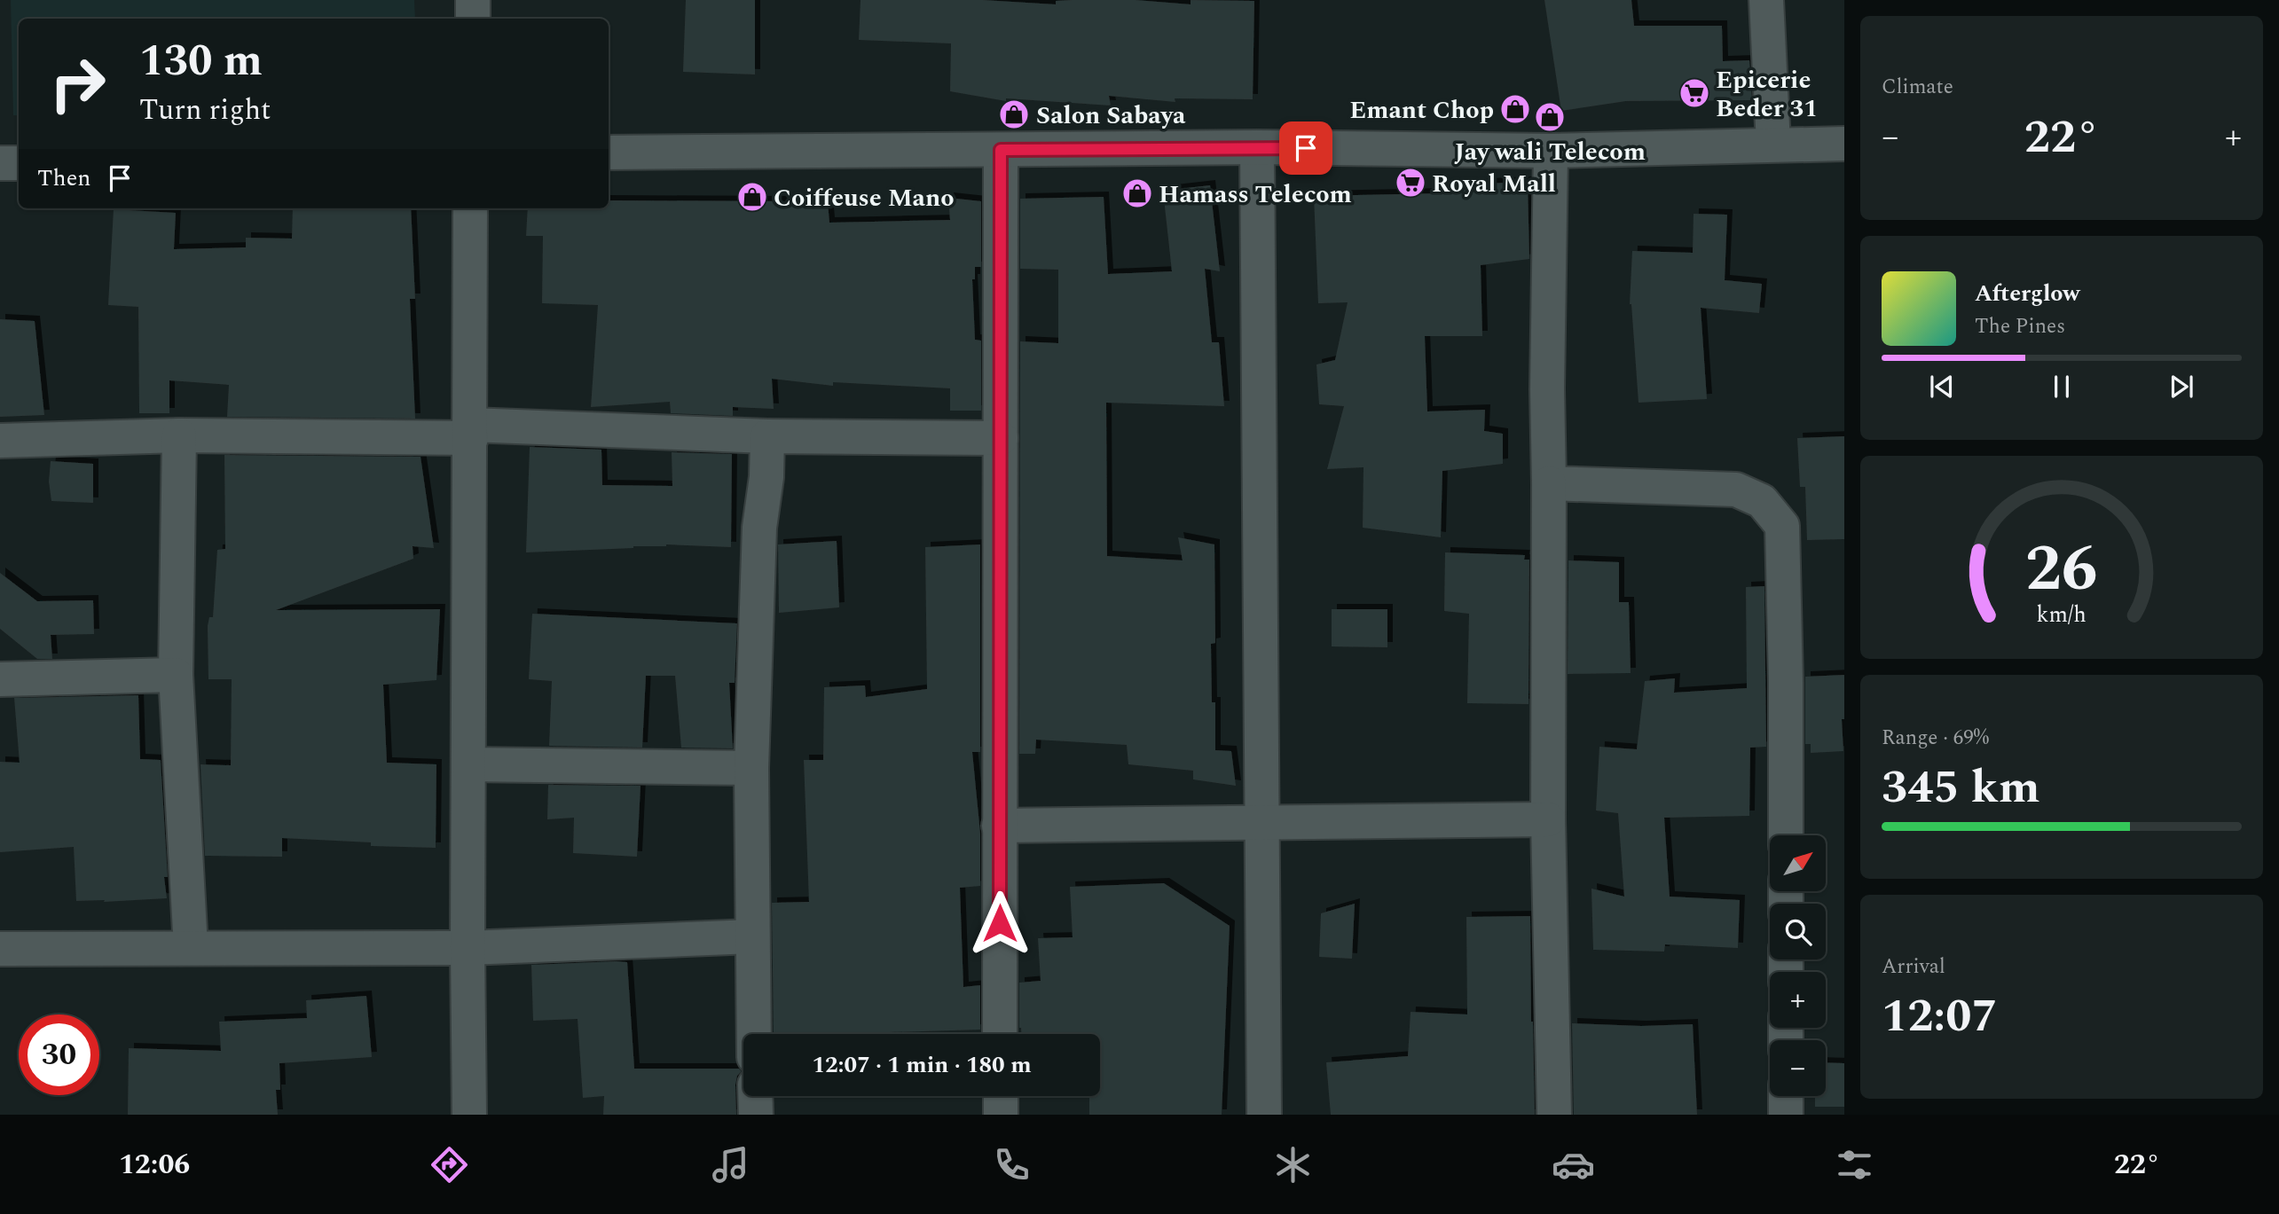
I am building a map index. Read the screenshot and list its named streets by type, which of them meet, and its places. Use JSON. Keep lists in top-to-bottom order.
{
  "places": {
    "supermarket": ["Epicerie Beder 31", "Royal Mall"],
    "shop": [
      "Emant Chop",
      "Salon Sabaya",
      "Jay wali Telecom",
      "Hamass Telecom",
      "Coiffeuse Mano"
    ]
  },
  "north": "top right",
  "page": {
    "tile": [
      "Climate",
      ["Range · 69%", "345 km"],
      ["Arrival", "12:07"]
    ],
    "turn": ["130 m", "Turn right"],
    "heat": ["−", "22°", "+"],
    "then": "Then",
    "song": ["Afterglow", "The Pines"],
    "map_buttons": ["+", "−"],
    "limit": "30",
    "trip": "12:07 · 1 min · 180 m",
    "tabs": ["12:06", "22°"],
    "gauge": ["26", "km/h"]
  }
}
